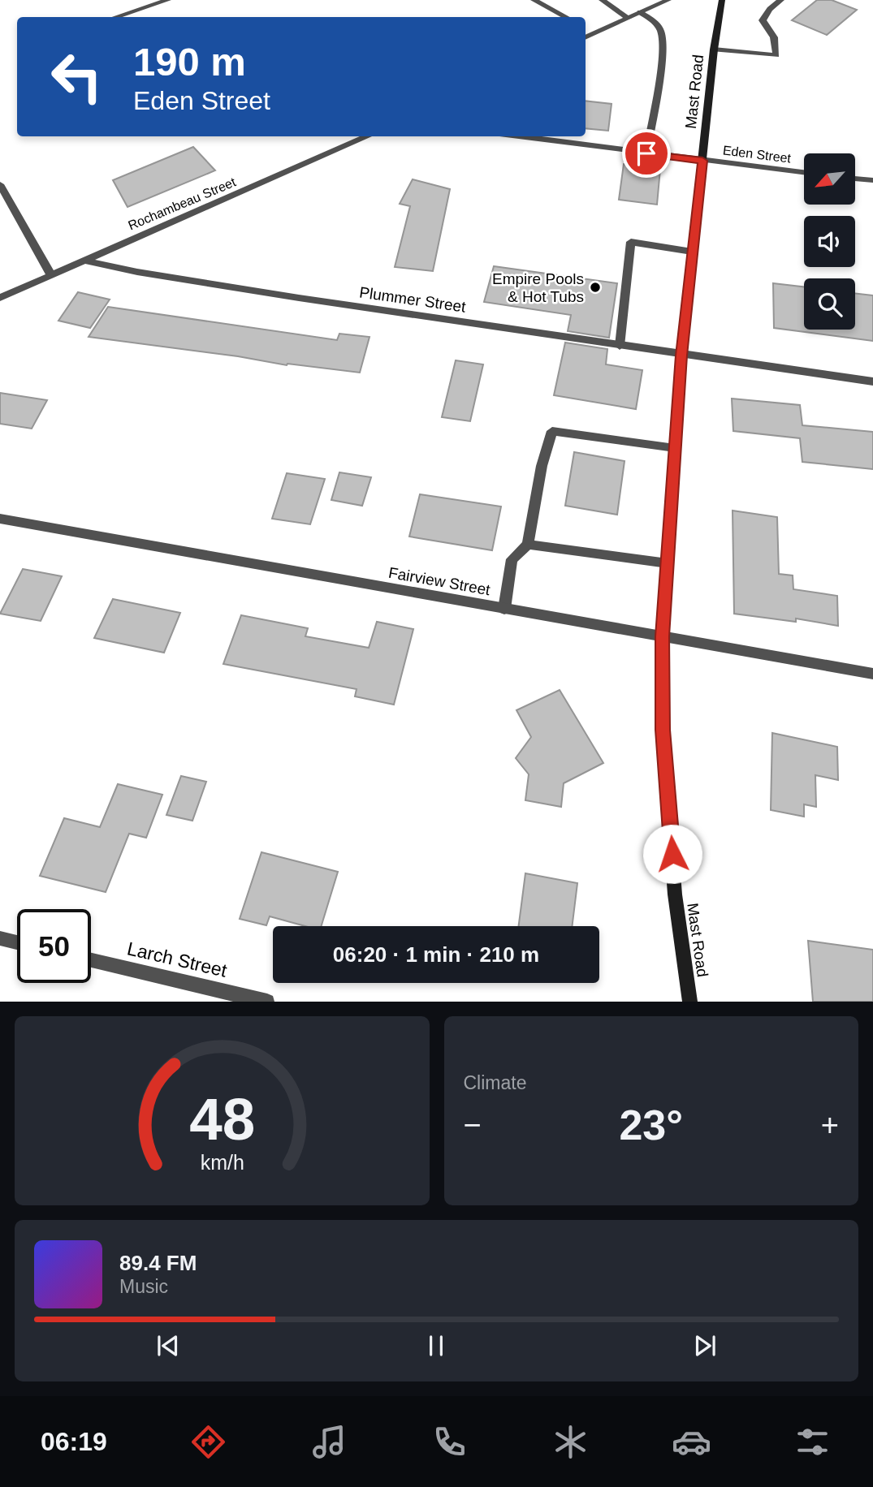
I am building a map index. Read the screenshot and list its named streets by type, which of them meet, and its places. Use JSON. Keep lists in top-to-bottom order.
{
  "streets": {
    "main road": ["Mast Road"],
    "street": [
      "Eden Street",
      "Rochambeau Street",
      "Plummer Street",
      "Fairview Street",
      "Larch Street"
    ]
  },
  "crossings": [
    ["Mast Road", "Eden Street"],
    ["Mast Road", "Plummer Street"],
    ["Mast Road", "Fairview Street"],
    ["Rochambeau Street", "Plummer Street"]
  ],
  "places": ["Empire Pools & Hot Tubs"],
  "north": "bottom left",
  "page": {
    "turn": ["190 m", "Eden Street"],
    "limit": "50",
    "trip": "06:20 · 1 min · 210 m",
    "tile": "Climate",
    "heat": ["−", "23°", "+"],
    "song": ["89.4 FM", "Music"],
    "tabs": "06:19",
    "gauge": ["48", "km/h"]
  }
}
